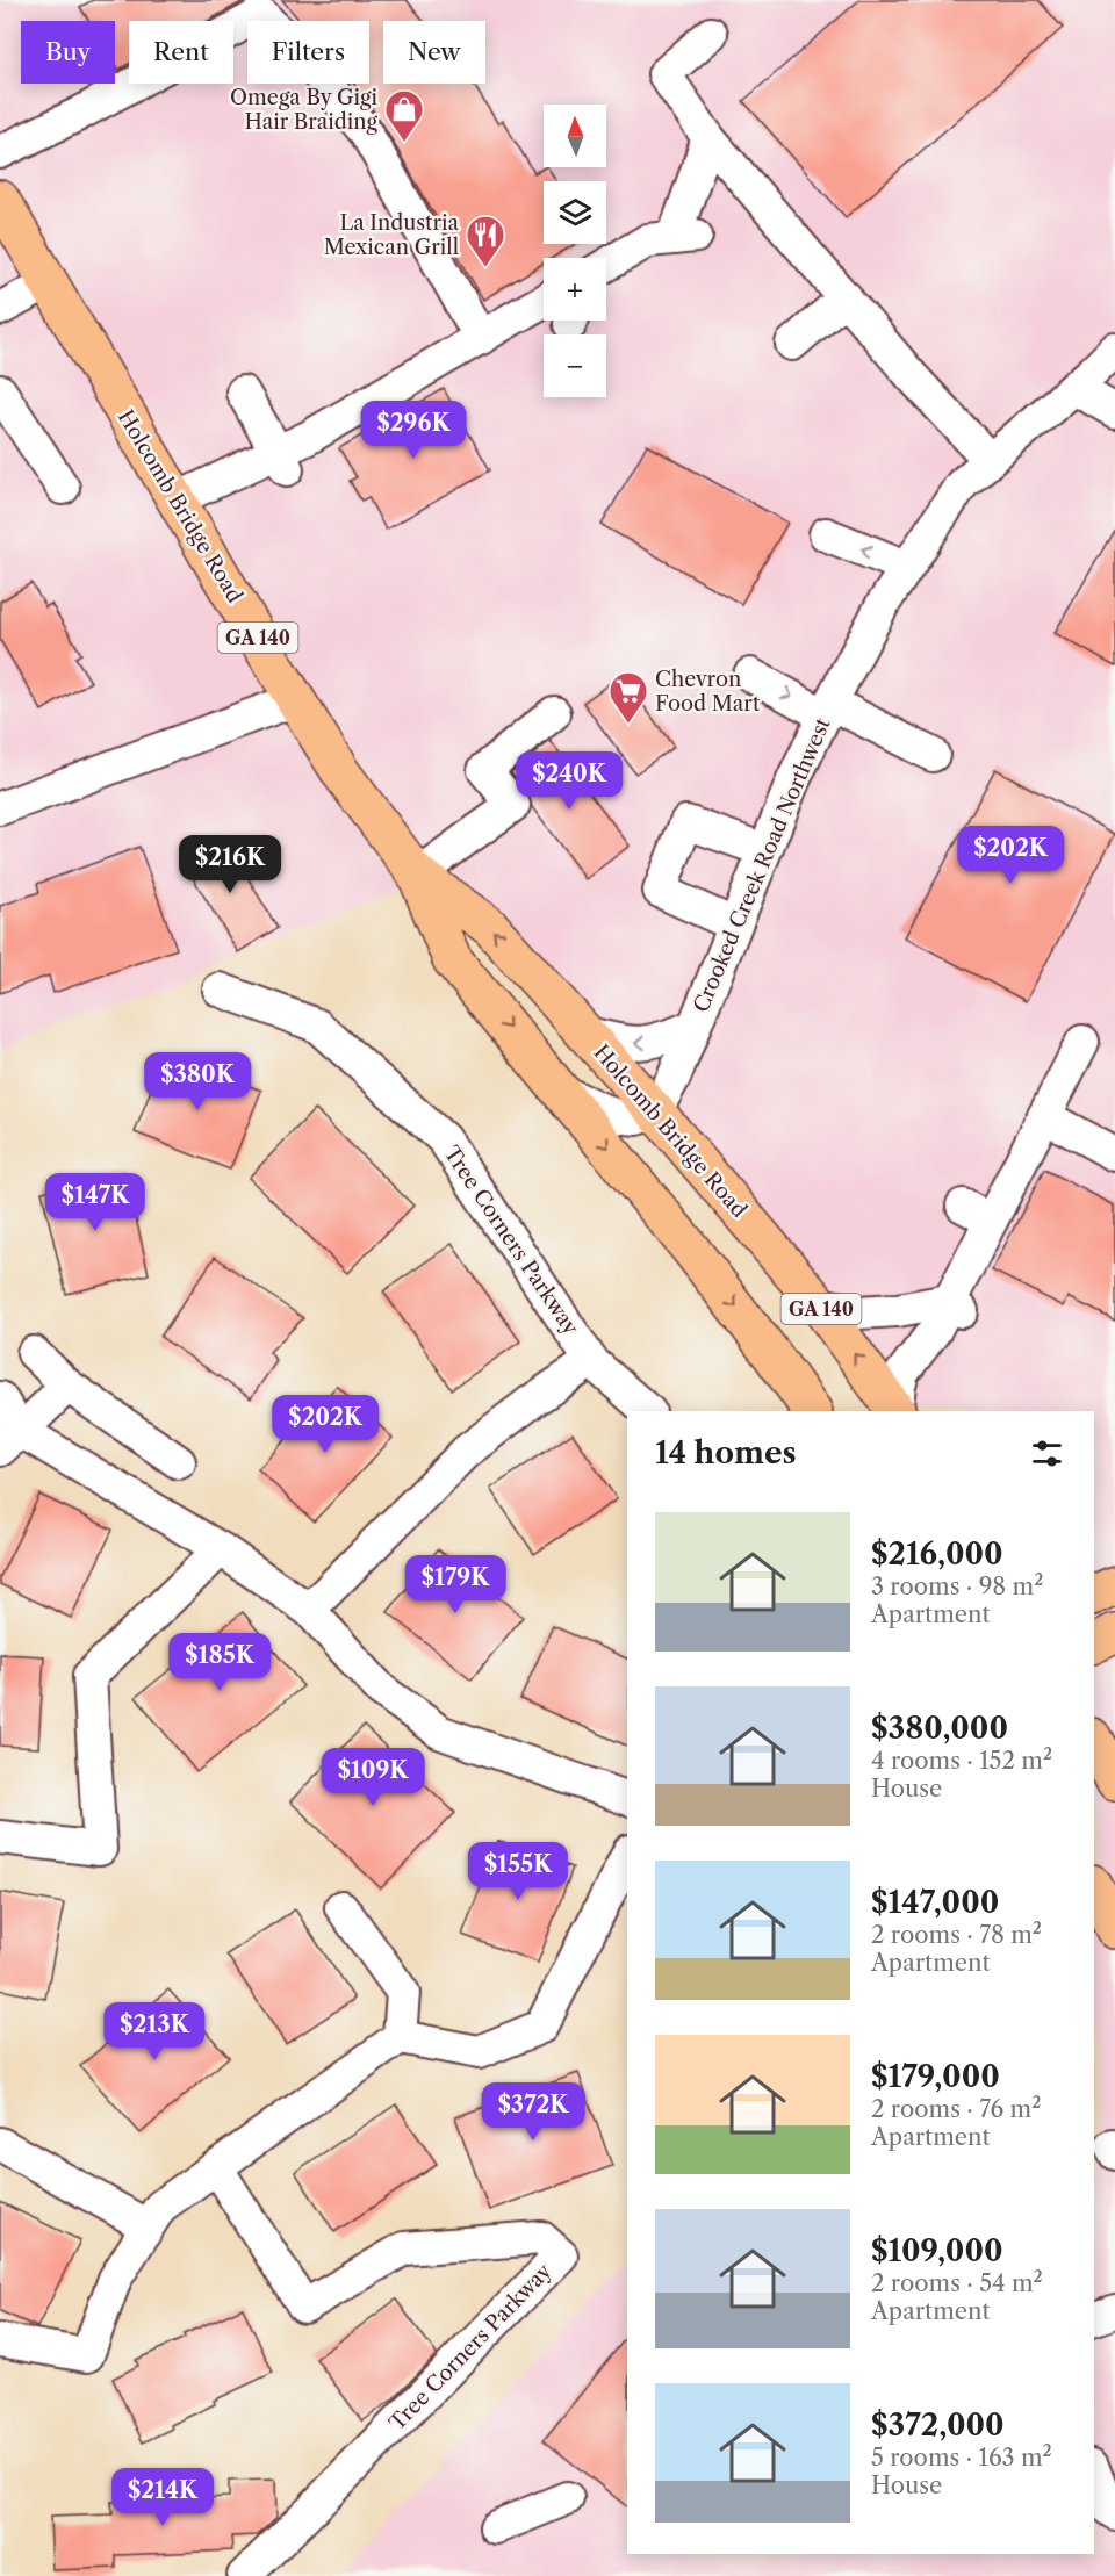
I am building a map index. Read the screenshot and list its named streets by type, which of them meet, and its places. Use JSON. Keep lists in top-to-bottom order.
{
  "streets": {
    "main road": ["Holcomb Bridge Road", "GA 140"],
    "street": ["Crooked Creek Road Northwest", "Tree Corners Parkway"]
  },
  "crossings": [
    ["Holcomb Bridge Road", "Crooked Creek Road Northwest"]
  ],
  "places": {
    "shop": ["Omega By Gigi Hair Braiding"],
    "restaurant": ["La Industria Mexican Grill"],
    "supermarket": ["Chevron Food Mart"]
  },
  "north": "top",
  "page": {
    "chip": [
      "Buy",
      "Rent",
      "Filters",
      "New"
    ],
    "map_buttons": ["+", "−"],
    "price": [
      "$296K",
      "$240K",
      "$202K",
      "$216K",
      "$380K",
      "$147K",
      "$202K",
      "$179K",
      "$185K",
      "$109K",
      "$155K",
      "$213K",
      "$372K",
      "$214K"
    ],
    "heading": "14 homes",
    "list": [
      {
        "name": "$216,000",
        "note": "3 rooms · 98 m² · Apartment"
      },
      {
        "name": "$380,000",
        "note": "4 rooms · 152 m² · House"
      },
      {
        "name": "$147,000",
        "note": "2 rooms · 78 m² · Apartment"
      },
      {
        "name": "$179,000",
        "note": "2 rooms · 76 m² · Apartment"
      },
      {
        "name": "$109,000",
        "note": "2 rooms · 54 m² · Apartment"
      },
      {
        "name": "$372,000",
        "note": "5 rooms · 163 m² · House"
      }
    ]
  }
}
